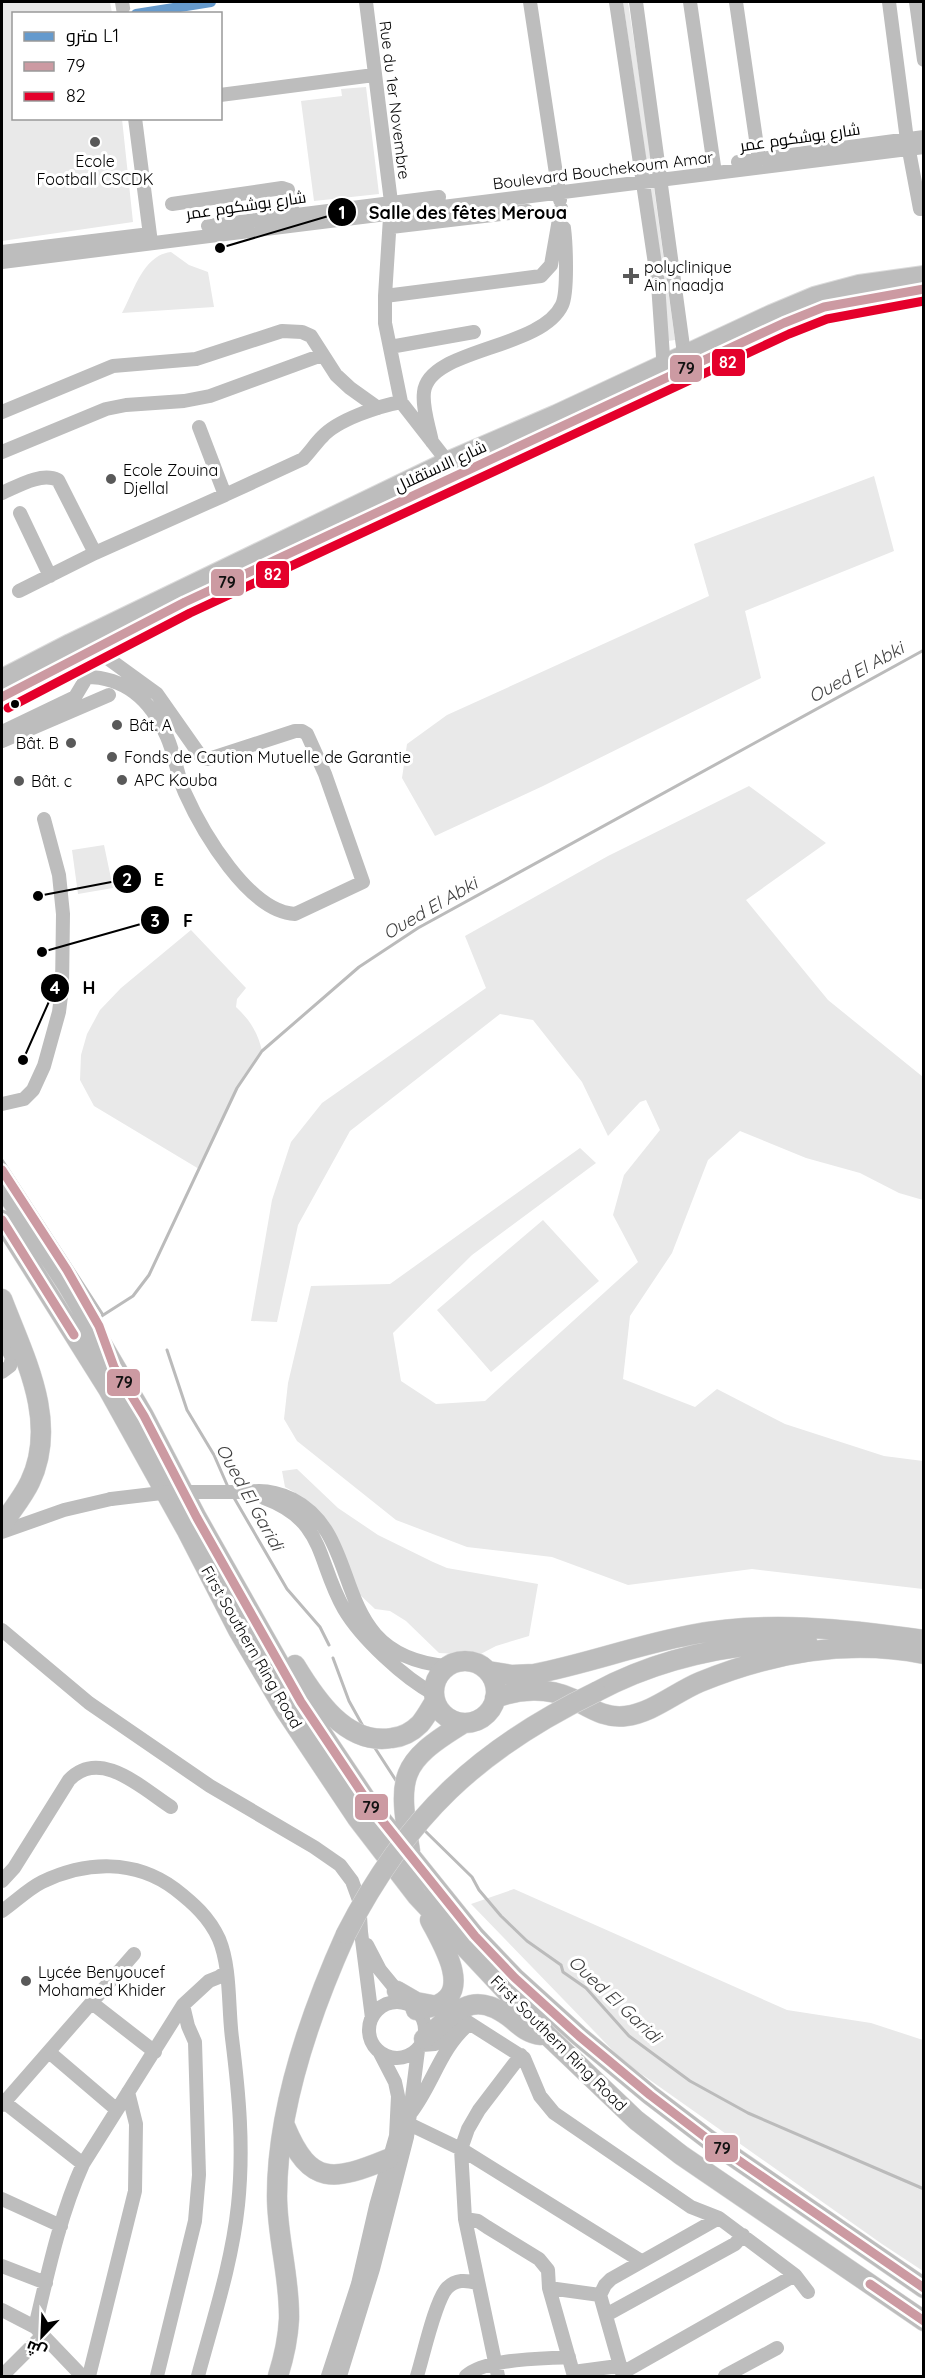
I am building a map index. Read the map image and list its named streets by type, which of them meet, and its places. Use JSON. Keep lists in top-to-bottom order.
{
  "streets": {
    "highway": ["First Southern Ring Road"],
    "main road": ["شارع الاستقلال"],
    "street": ["Rue du 1er Novembre", "شارع بوشكوم عمر"]
  },
  "crossings": [
    ["Rue du 1er Novembre", "شارع بوشكوم عمر"]
  ],
  "water": ["Oued El Abki", "Oued El Garidi"],
  "places": {
    "other": [
      "Ecole Football CSCDK",
      "Salle des fêtes Meroua",
      "Ecole Zouina Djellal",
      "Bât. A",
      "Bât. B",
      "Fonds de Caution Mutuelle de Garantie",
      "APC Kouba",
      "Bât. c",
      "E",
      "F",
      "H",
      "Lycée Benyoucef Mohamed Khider"
    ],
    "health": ["polyclinique Ain naadja"]
  },
  "lines": ["metro line L1", "transit line 79", "transit line 82"],
  "legend": ["مترو L1", "79", "82"],
  "north": "bottom left"
}
